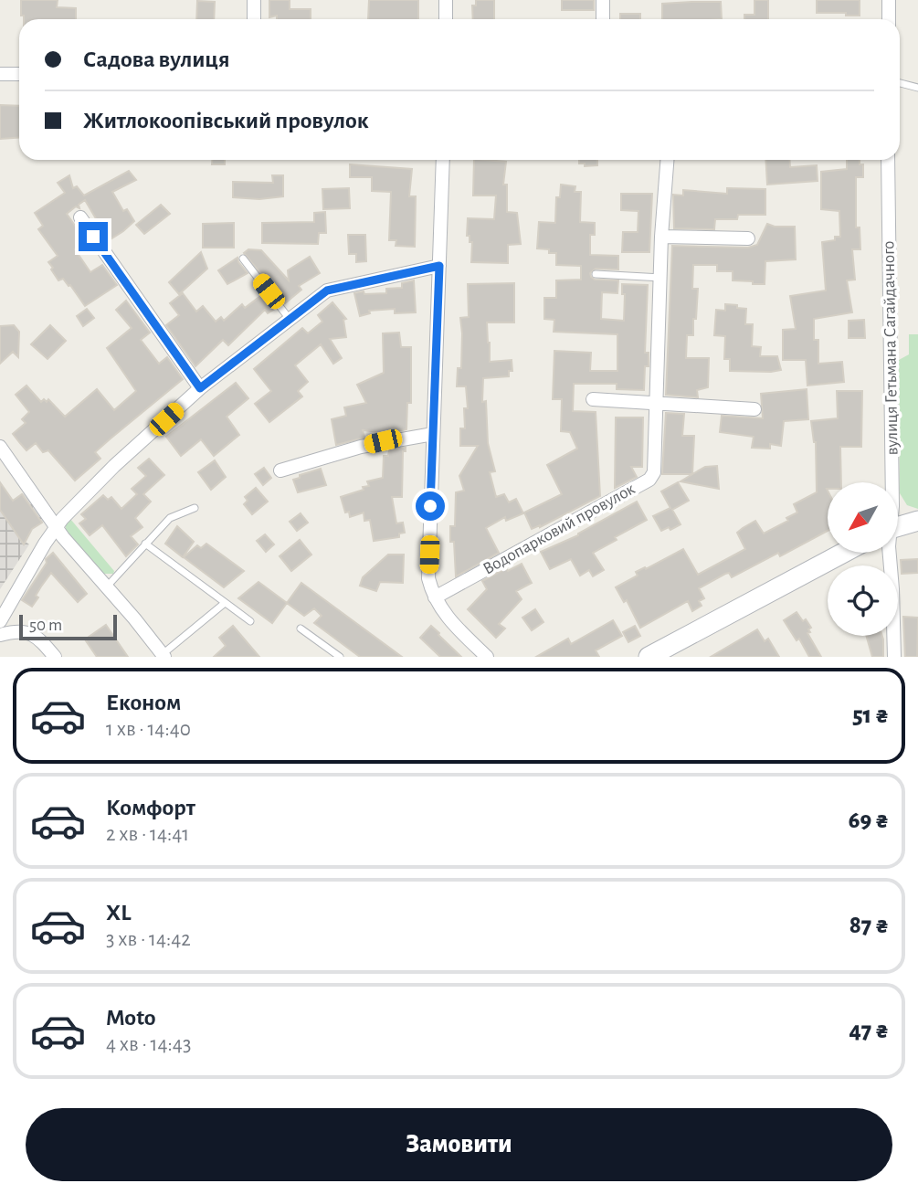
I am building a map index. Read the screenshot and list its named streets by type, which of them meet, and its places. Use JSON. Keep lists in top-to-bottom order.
{
  "streets": {
    "street": ["вулиця Гетьмана Сагайдачного", "Водопарковий провулок"]
  },
  "scale_bar": "50 m",
  "north": "bottom left",
  "page": {
    "banner": ["Садова вулиця", "Житлокоопівський провулок"],
    "scale": "50 m",
    "list": [
      {
        "name": "Економ",
        "note": "1 хв · 14:40",
        "value": "51 ₴"
      },
      {
        "name": "Комфорт",
        "note": "2 хв · 14:41",
        "value": "69 ₴"
      },
      {
        "name": "XL",
        "note": "3 хв · 14:42",
        "value": "87 ₴"
      },
      {
        "name": "Moto",
        "note": "4 хв · 14:43",
        "value": "47 ₴"
      }
    ],
    "buttons": "Замовити"
  }
}
